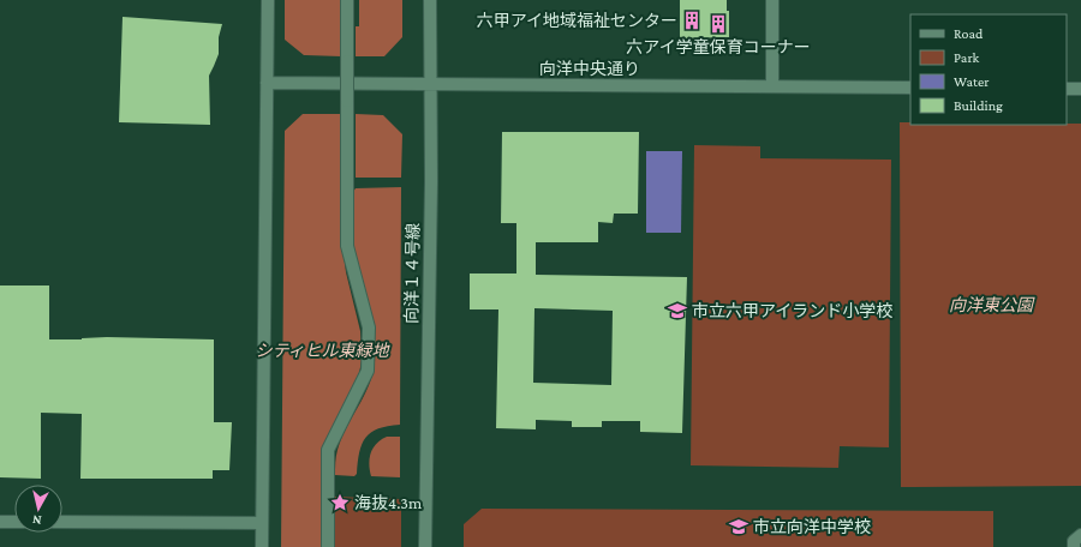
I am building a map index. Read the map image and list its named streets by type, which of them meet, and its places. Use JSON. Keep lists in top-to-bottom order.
{
  "streets": {
    "street": ["向洋中央通り", "向洋１４号線"]
  },
  "crossings": [
    ["向洋中央通り", "向洋１４号線"]
  ],
  "parks": ["向洋東公園", "シティヒル東緑地"],
  "places": {
    "building": ["六甲アイ地域福祉センター", "六アイ学童保育コーナー"],
    "school or university": ["市立六甲アイランド小学校", "市立向洋中学校"],
    "place": ["海抜4.3m"]
  },
  "legend": [
    "Road",
    "Park",
    "Water",
    "Building"
  ],
  "north": "bottom"
}
